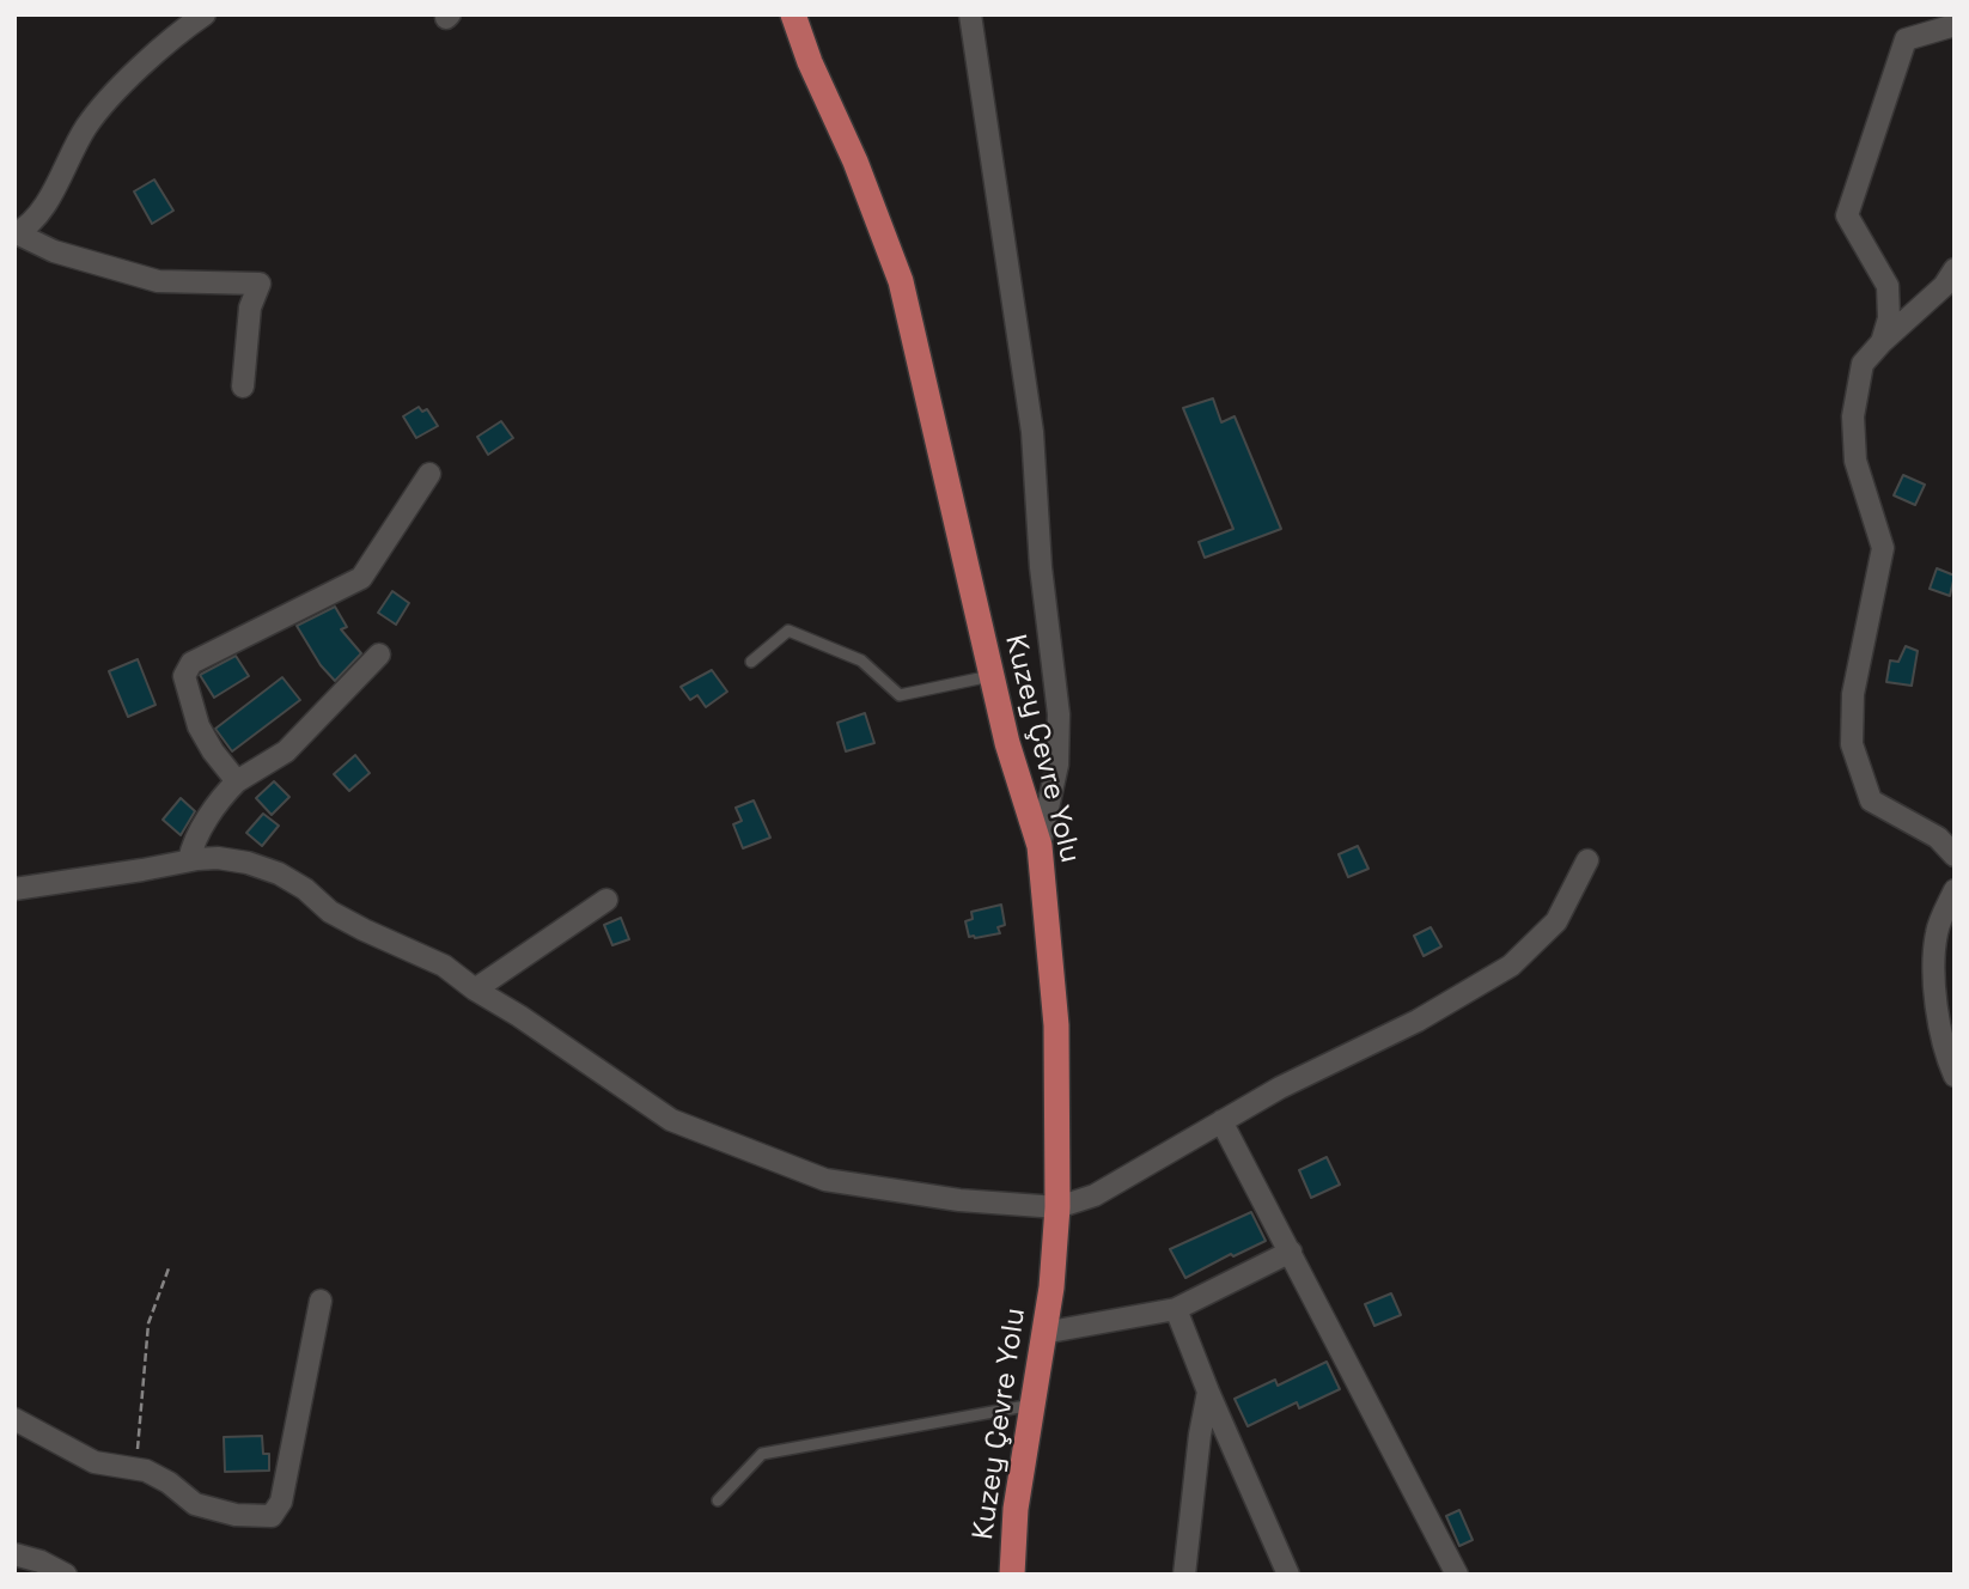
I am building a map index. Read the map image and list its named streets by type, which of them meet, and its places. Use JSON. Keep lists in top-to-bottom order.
{
  "streets": {
    "main road": ["Kuzey Çevre Yolu"]
  }
}
